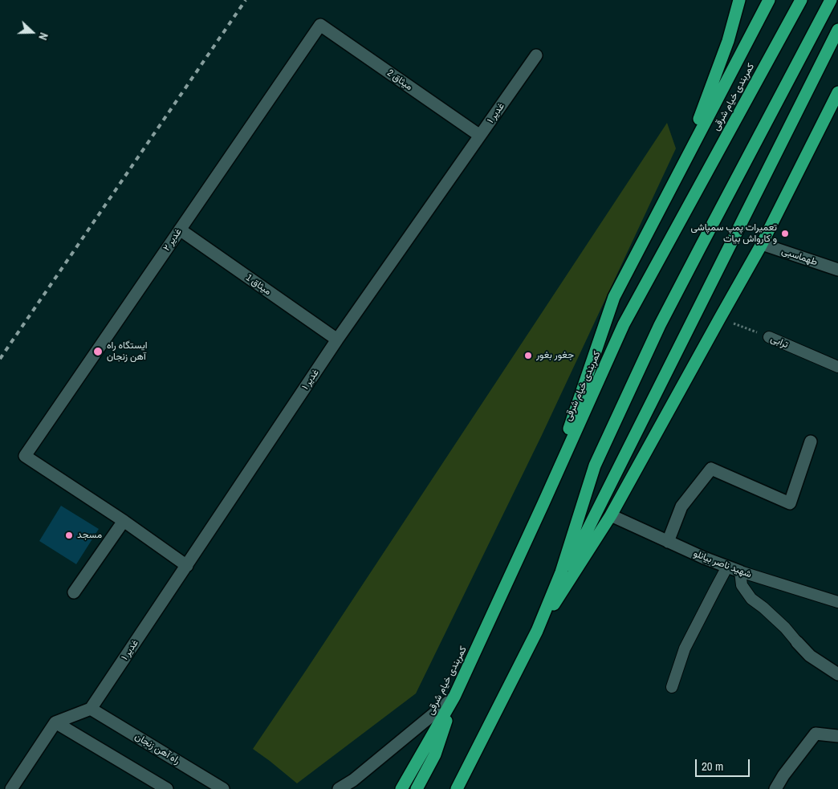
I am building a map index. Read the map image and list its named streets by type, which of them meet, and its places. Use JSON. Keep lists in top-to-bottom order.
{
  "streets": {
    "highway": ["کمربندی خیام شرقی"],
    "street": [
      "میثاق 2",
      "غدیر ۱",
      "غدیر ۲",
      "طهماسبی",
      "میثاق 1",
      "شهید ناصر بیانلو",
      "راه آهن زنجان"
    ],
    "lane": ["ترابی"]
  },
  "crossings": [
    ["میثاق 2", "غدیر ۱"],
    ["میثاق 2", "غدیر ۲"],
    ["غدیر ۱", "میثاق 1"],
    ["غدیر ۱", "راه آهن زنجان"],
    ["غدیر ۲", "میثاق 1"]
  ],
  "places": [
    "تعمیرات پمپ سمپاشی و کارواش بیات",
    "ایستگاه راه آهن زنجان",
    "جغور بغور",
    "مسجد"
  ],
  "scale_bar": "20 m",
  "north": "right"
}
